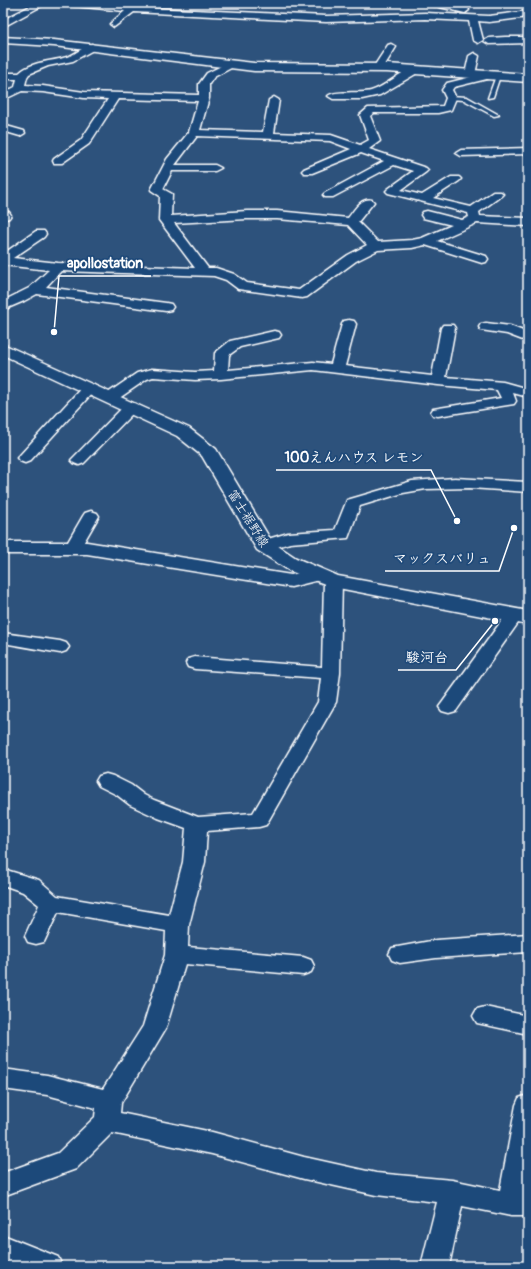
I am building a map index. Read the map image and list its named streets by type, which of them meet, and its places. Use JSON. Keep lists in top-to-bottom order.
{
  "streets": {
    "street": ["富士裾野線"]
  },
  "places": [
    "apollostation",
    "100えんハウス レモン",
    "マックスバリュ",
    "駿河台"
  ]
}
